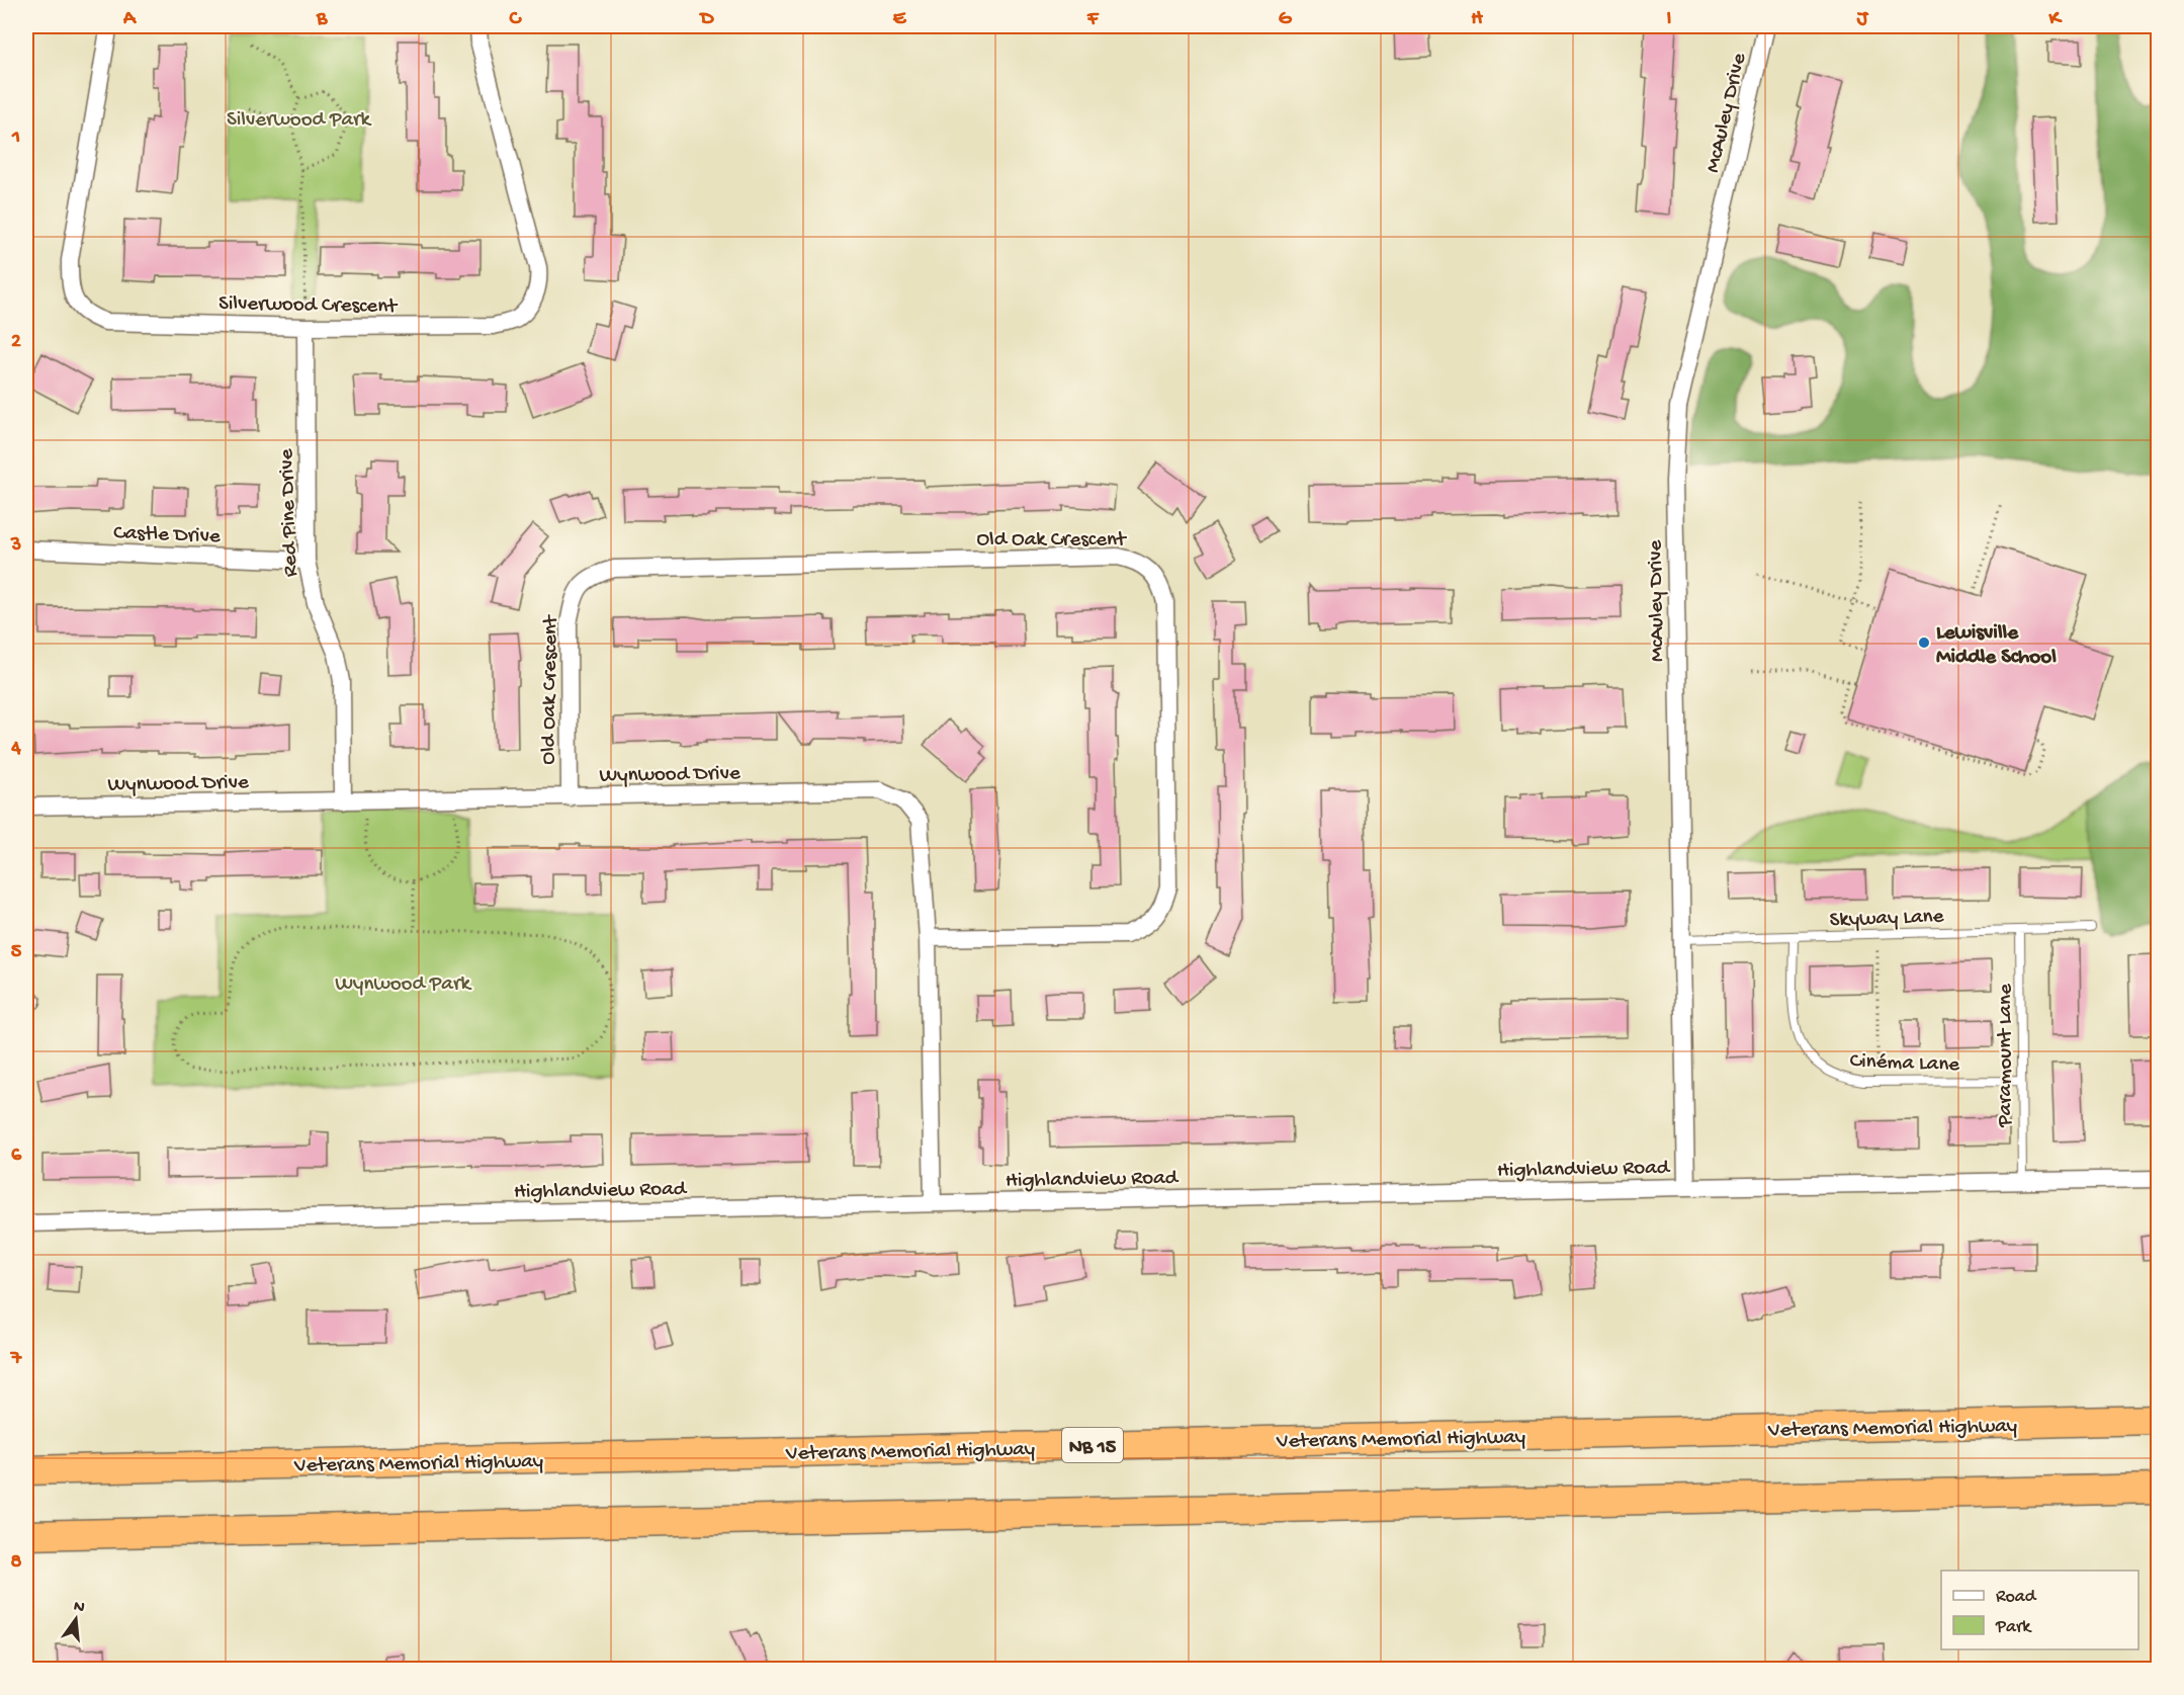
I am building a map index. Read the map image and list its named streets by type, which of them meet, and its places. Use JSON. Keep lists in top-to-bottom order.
{
  "streets": {
    "highway": ["Veterans Memorial Highway", "NB 15"],
    "street": [
      "McAuley Drive",
      "Silverwood Crescent",
      "Red Pine Drive",
      "Castle Drive",
      "Old Oak Crescent",
      "Wynwood Drive",
      "Highlandview Road"
    ],
    "lane": ["Skyway Lane", "Paramount Lane", "Cinéma Lane"]
  },
  "crossings": [
    ["McAuley Drive", "Skyway Lane"],
    ["McAuley Drive", "Highlandview Road"],
    ["Silverwood Crescent", "Red Pine Drive"],
    ["Red Pine Drive", "Castle Drive"],
    ["Red Pine Drive", "Wynwood Drive"],
    ["Old Oak Crescent", "Wynwood Drive"],
    ["Wynwood Drive", "Highlandview Road"],
    ["Skyway Lane", "Paramount Lane"],
    ["Skyway Lane", "Cinéma Lane"],
    ["Paramount Lane", "Cinéma Lane"],
    ["Paramount Lane", "Highlandview Road"]
  ],
  "parks": ["Silverwood Park", "Wynwood Park"],
  "places": ["Lewisville Middle School"],
  "legend": ["Road", "Park"],
  "north": "top",
  "grid": {
    "columns": [
      "A",
      "B",
      "C",
      "D",
      "E",
      "F",
      "G",
      "H",
      "I",
      "J",
      "K"
    ],
    "rows": [
      "1",
      "2",
      "3",
      "4",
      "5",
      "6",
      "7",
      "8"
    ]
  }
}
